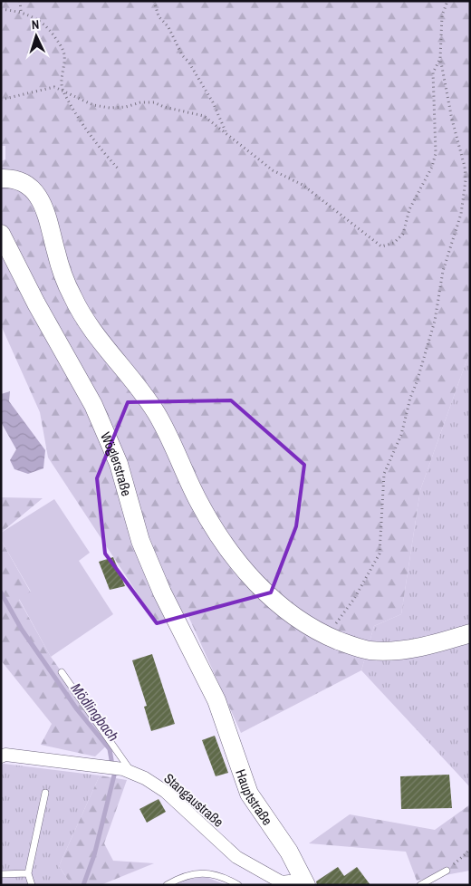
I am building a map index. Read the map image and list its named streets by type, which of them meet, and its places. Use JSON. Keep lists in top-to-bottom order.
{
  "streets": {
    "main road": ["Wöglerstraße", "Hauptstraße"],
    "street": ["Stangaustraße"]
  },
  "crossings": [
    ["Wöglerstraße", "Hauptstraße"],
    ["Hauptstraße", "Stangaustraße"]
  ],
  "water": ["Mödlingbach"],
  "north": "top"
}
